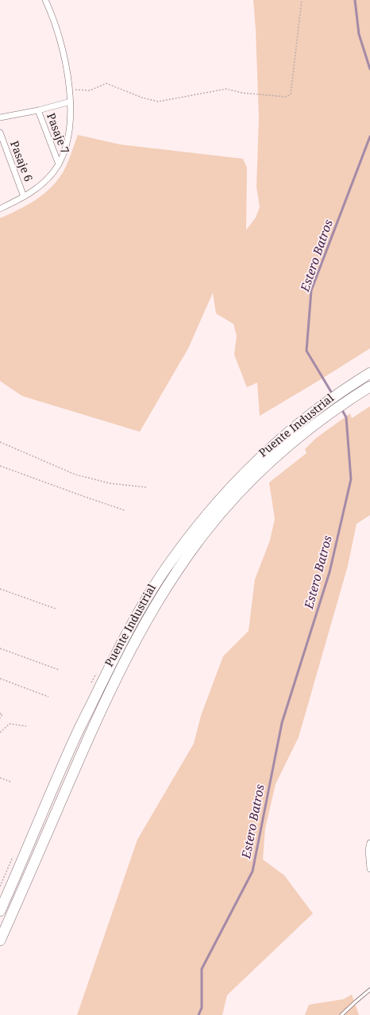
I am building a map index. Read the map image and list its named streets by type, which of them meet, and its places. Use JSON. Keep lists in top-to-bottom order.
{
  "streets": {
    "highway": ["Puente Industrial"],
    "street": ["Pasaje 7", "Pasaje 6"]
  },
  "water": ["Estero Batros"]
}
